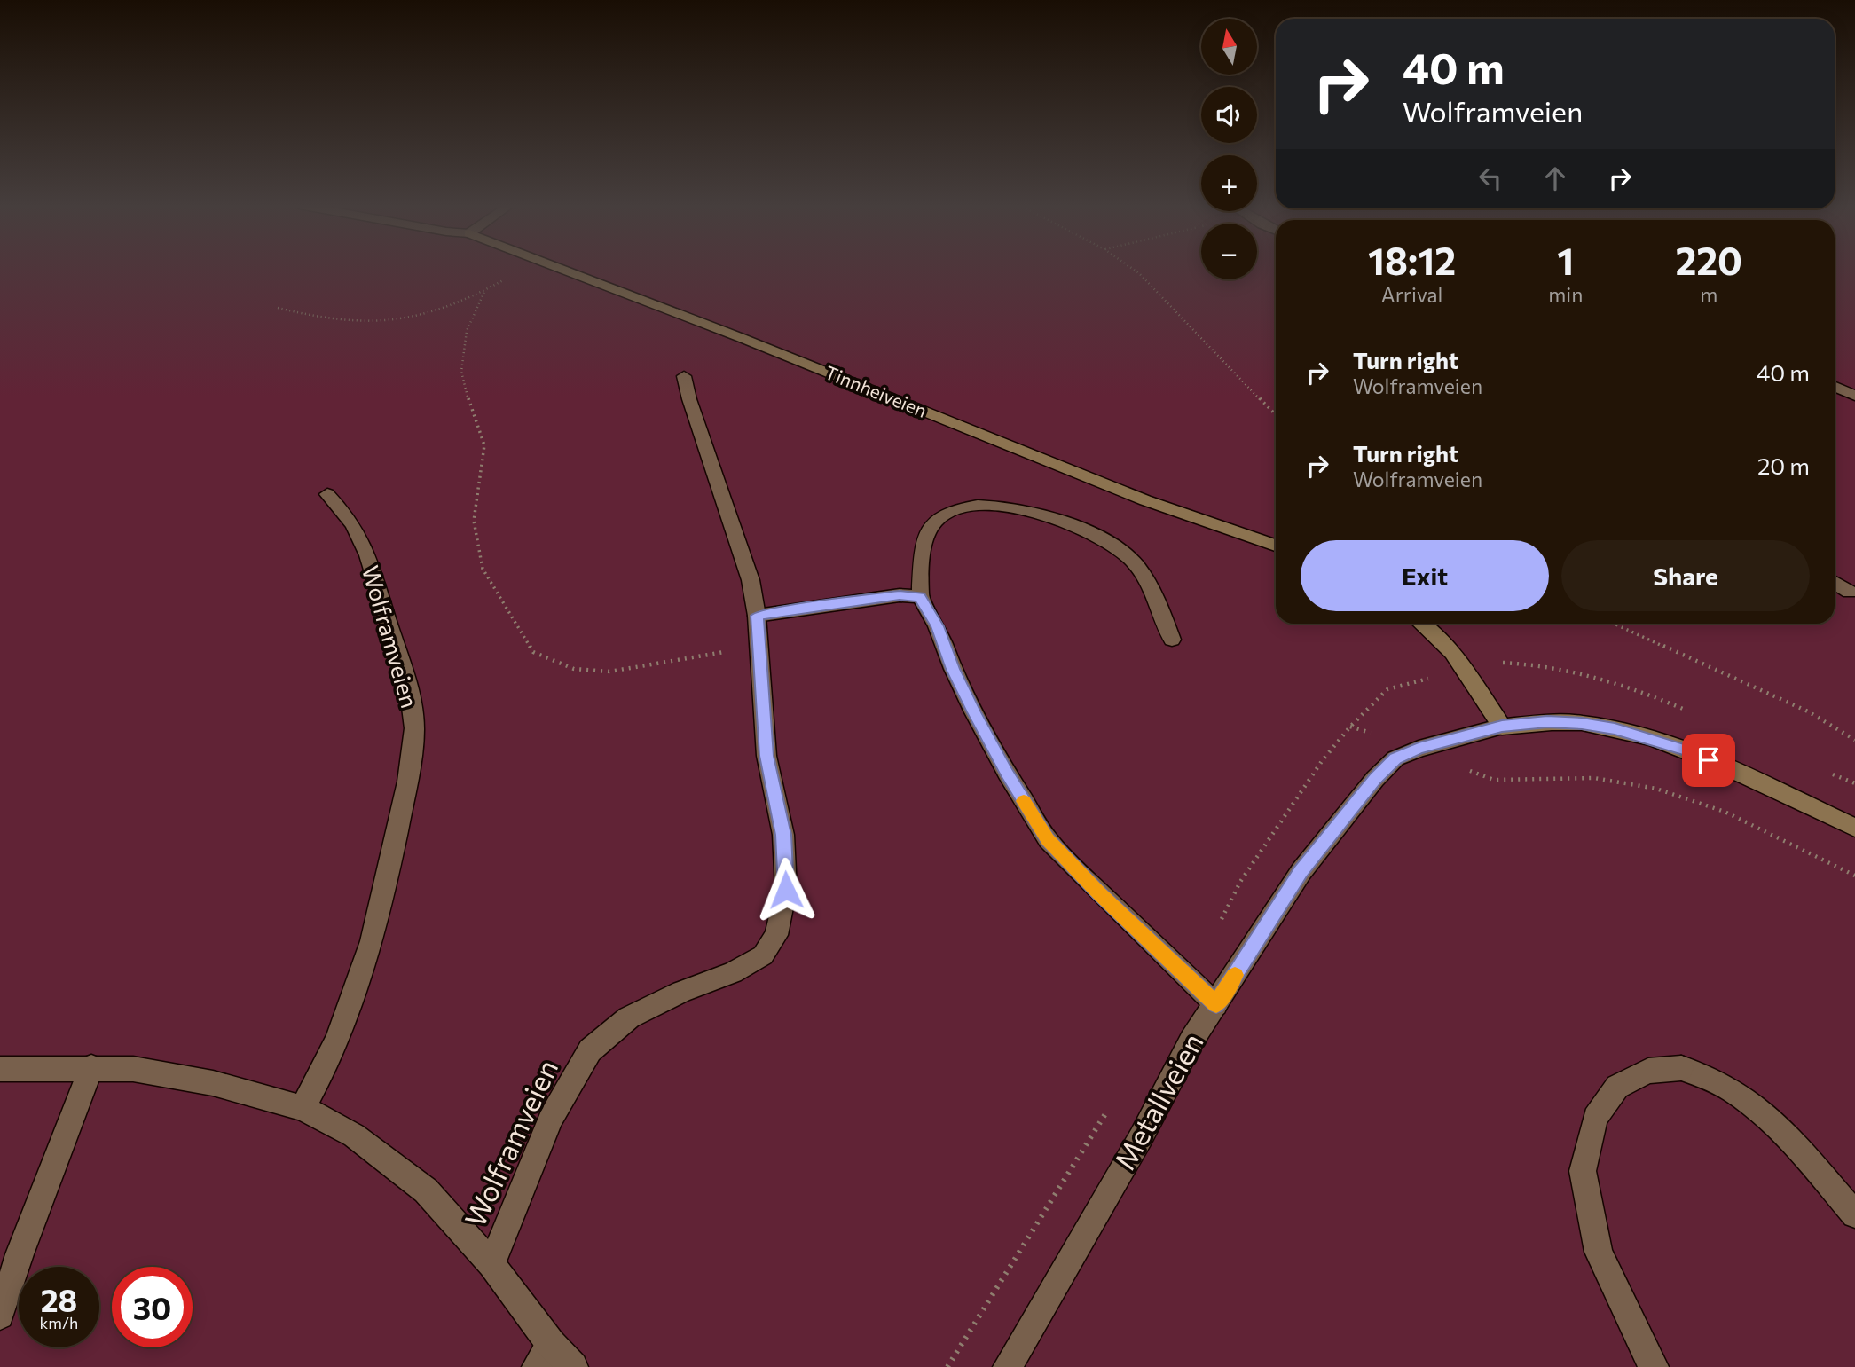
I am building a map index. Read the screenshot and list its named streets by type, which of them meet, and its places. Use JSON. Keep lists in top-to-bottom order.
{
  "streets": {
    "street": ["Tinnheiveien", "Wolframveien", "Metallveien"]
  },
  "north": "top",
  "page": {
    "map_buttons": ["+", "−"],
    "turn": ["40 m", "Wolframveien"],
    "eta": [
      "18:12",
      "Arrival",
      "1",
      "min",
      "220",
      "m"
    ],
    "list": [
      {
        "name": "Turn right",
        "note": "Wolframveien",
        "value": "40 m"
      },
      {
        "name": "Turn right",
        "note": "Wolframveien",
        "value": "20 m"
      }
    ],
    "buttons": ["Exit", "Share"],
    "speed": "28 km/h",
    "limit": "30"
  }
}
